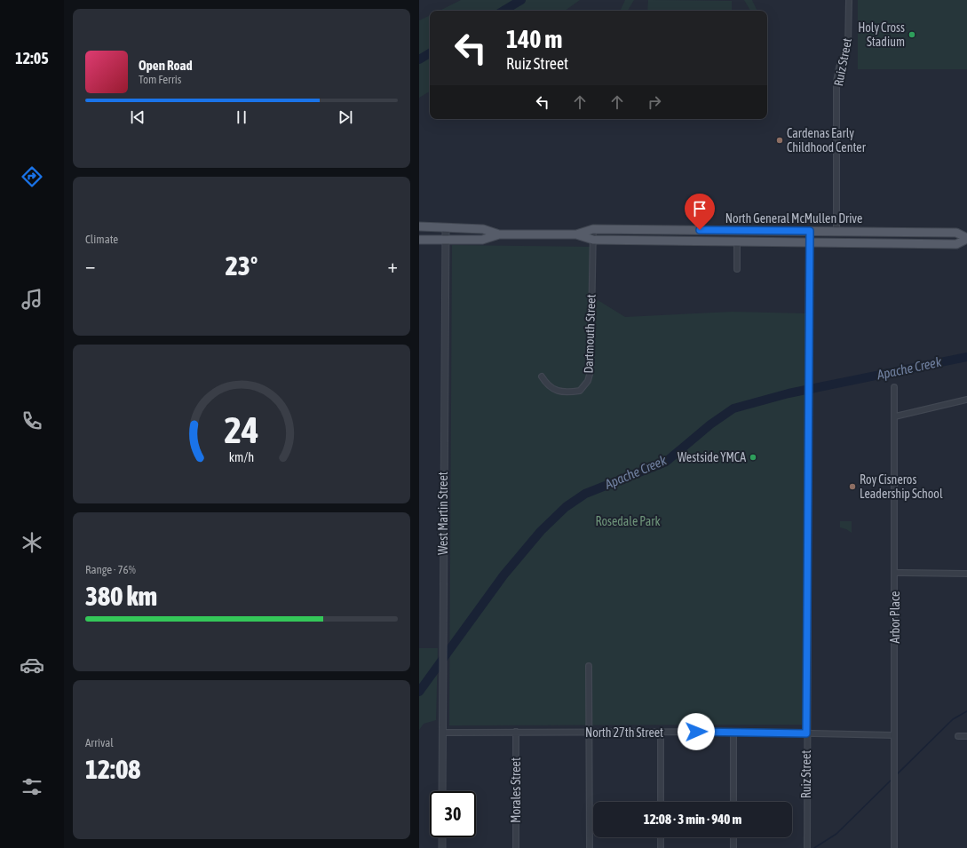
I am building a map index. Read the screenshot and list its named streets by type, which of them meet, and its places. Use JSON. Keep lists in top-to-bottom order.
{
  "streets": {
    "main road": ["North General McMullen Drive"],
    "street": [
      "Ruiz Street",
      "Dartmouth Street",
      "West Martin Street",
      "Arbor Place",
      "North 27th Street",
      "Morales Street"
    ]
  },
  "crossings": [
    ["Ruiz Street", "North General McMullen Drive"],
    ["Ruiz Street", "North 27th Street"],
    ["North General McMullen Drive", "Dartmouth Street"],
    ["North General McMullen Drive", "West Martin Street"],
    ["West Martin Street", "North 27th Street"],
    ["Arbor Place", "North 27th Street"],
    ["North 27th Street", "Morales Street"]
  ],
  "water": ["Apache Creek"],
  "parks": ["Rosedale Park"],
  "places": [
    "Holy Cross Stadium",
    "Cardenas Early Childhood Center",
    "Westside YMCA",
    "Roy Cisneros Leadership School"
  ],
  "page": {
    "tabs": "12:05",
    "turn": ["140 m", "Ruiz Street"],
    "song": ["Open Road", "Tom Ferris"],
    "tile": [
      "Climate",
      ["Range · 76%", "380 km"],
      ["Arrival", "12:08"]
    ],
    "heat": ["−", "23°", "+"],
    "limit": "30",
    "trip": "12:08 · 3 min · 940 m",
    "gauge": ["24", "km/h"]
  }
}
